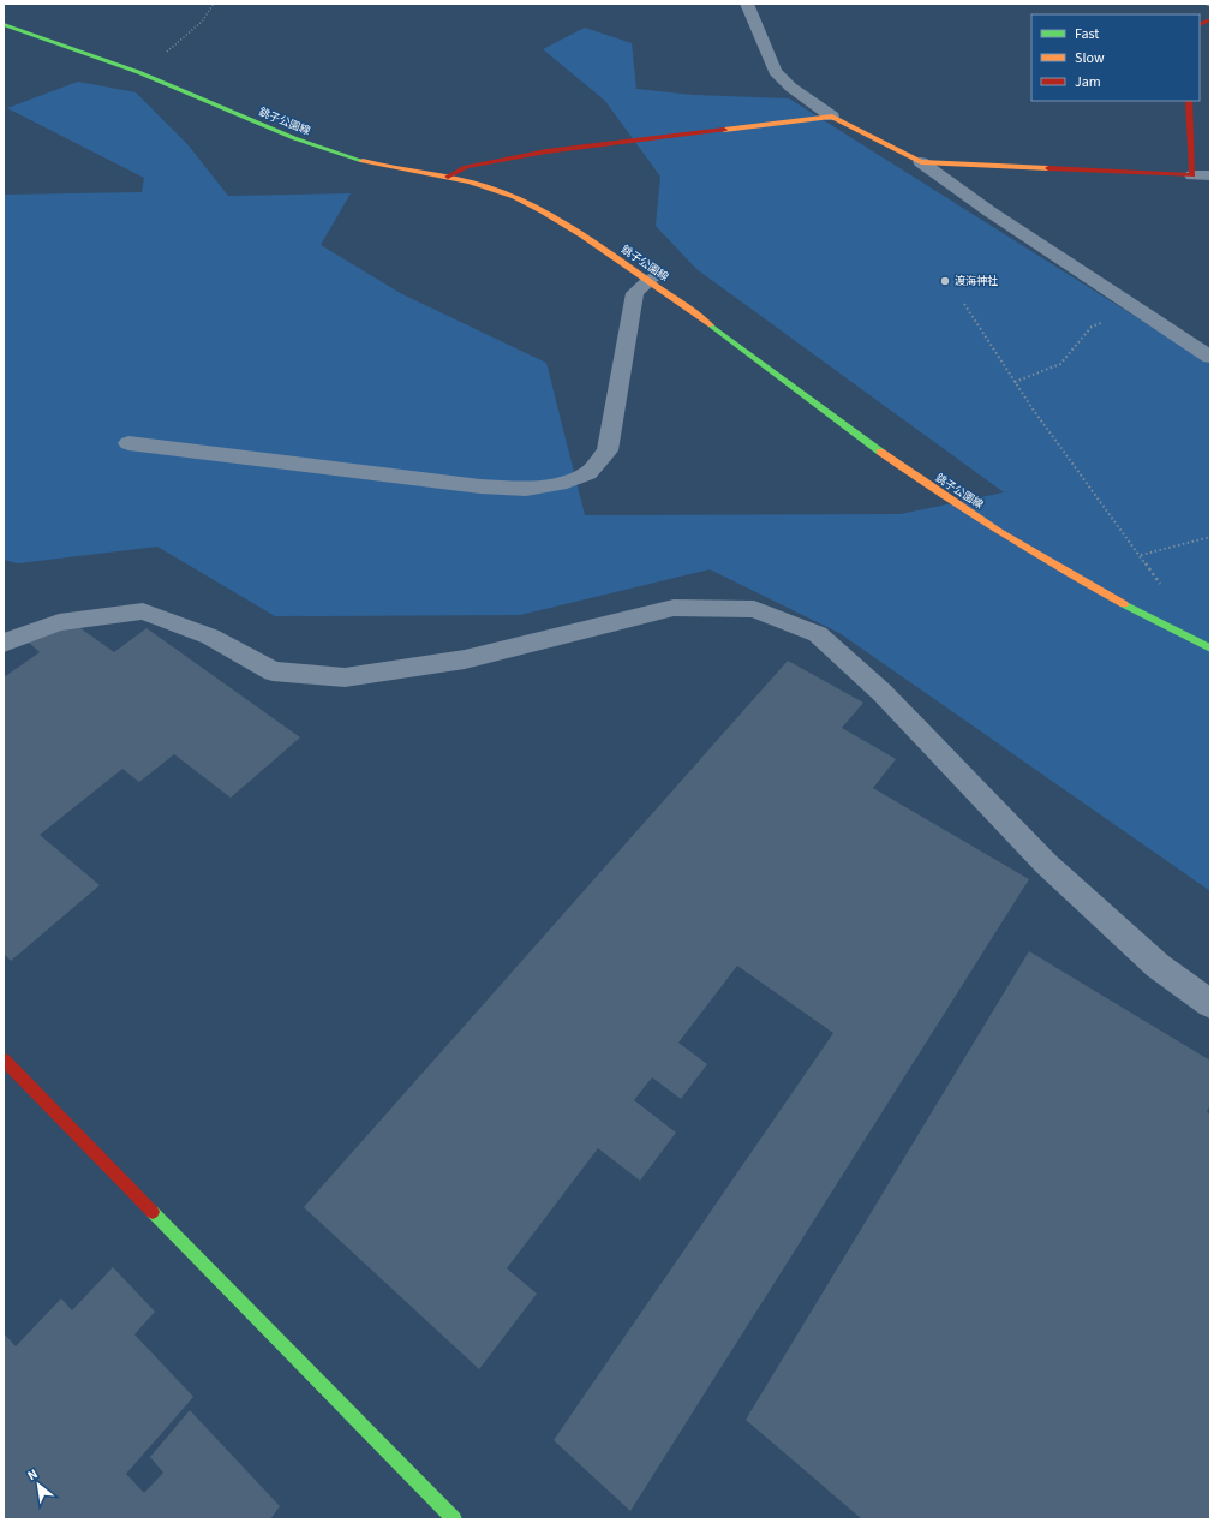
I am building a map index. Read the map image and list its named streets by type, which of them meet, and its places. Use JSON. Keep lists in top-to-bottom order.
{
  "streets": {
    "main road": ["銚子公園線"]
  },
  "places": ["渡海神社"],
  "legend": ["Fast", "Slow", "Jam"],
  "north": "top left"
}
